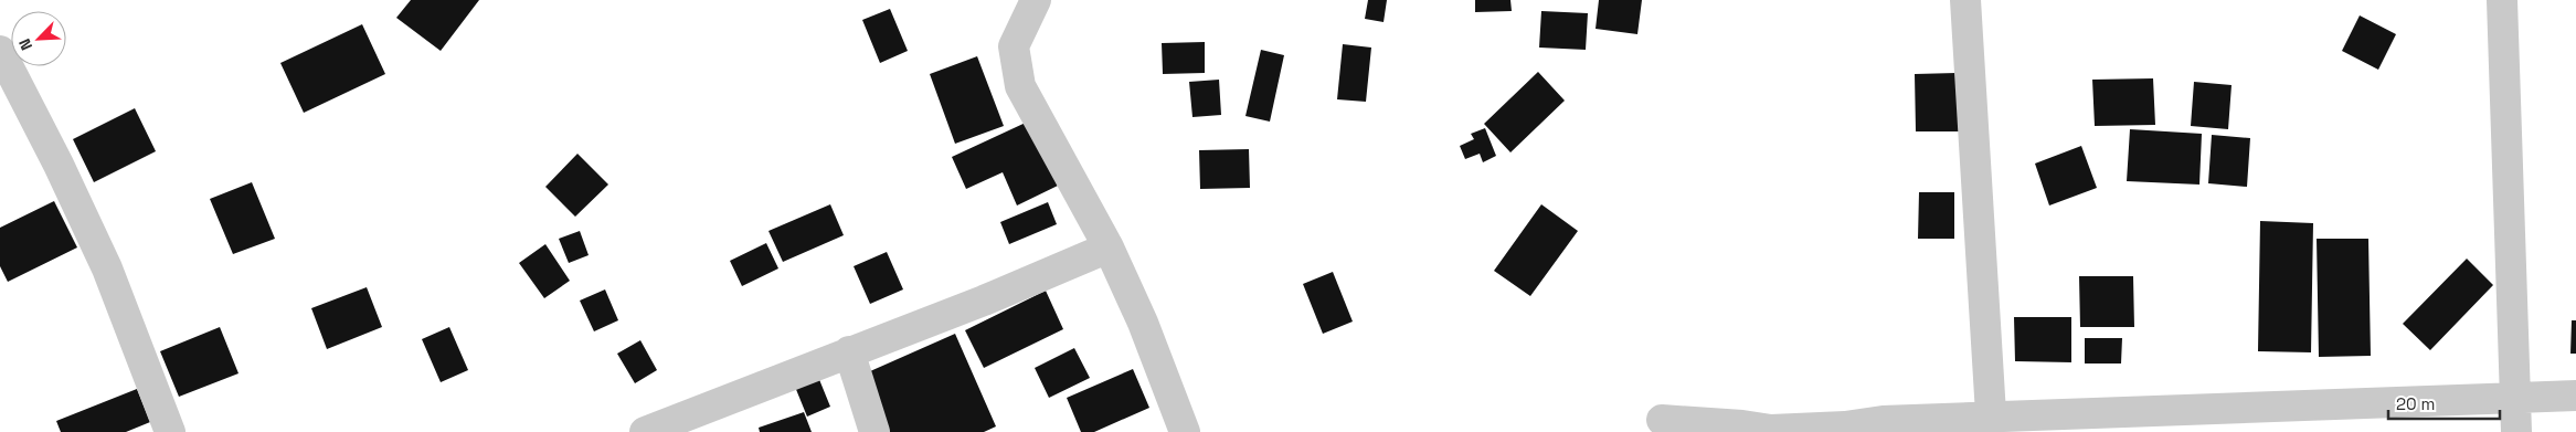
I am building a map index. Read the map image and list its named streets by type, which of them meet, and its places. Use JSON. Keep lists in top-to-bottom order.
{
  "scale_bar": "20 m",
  "north": "bottom left"
}
